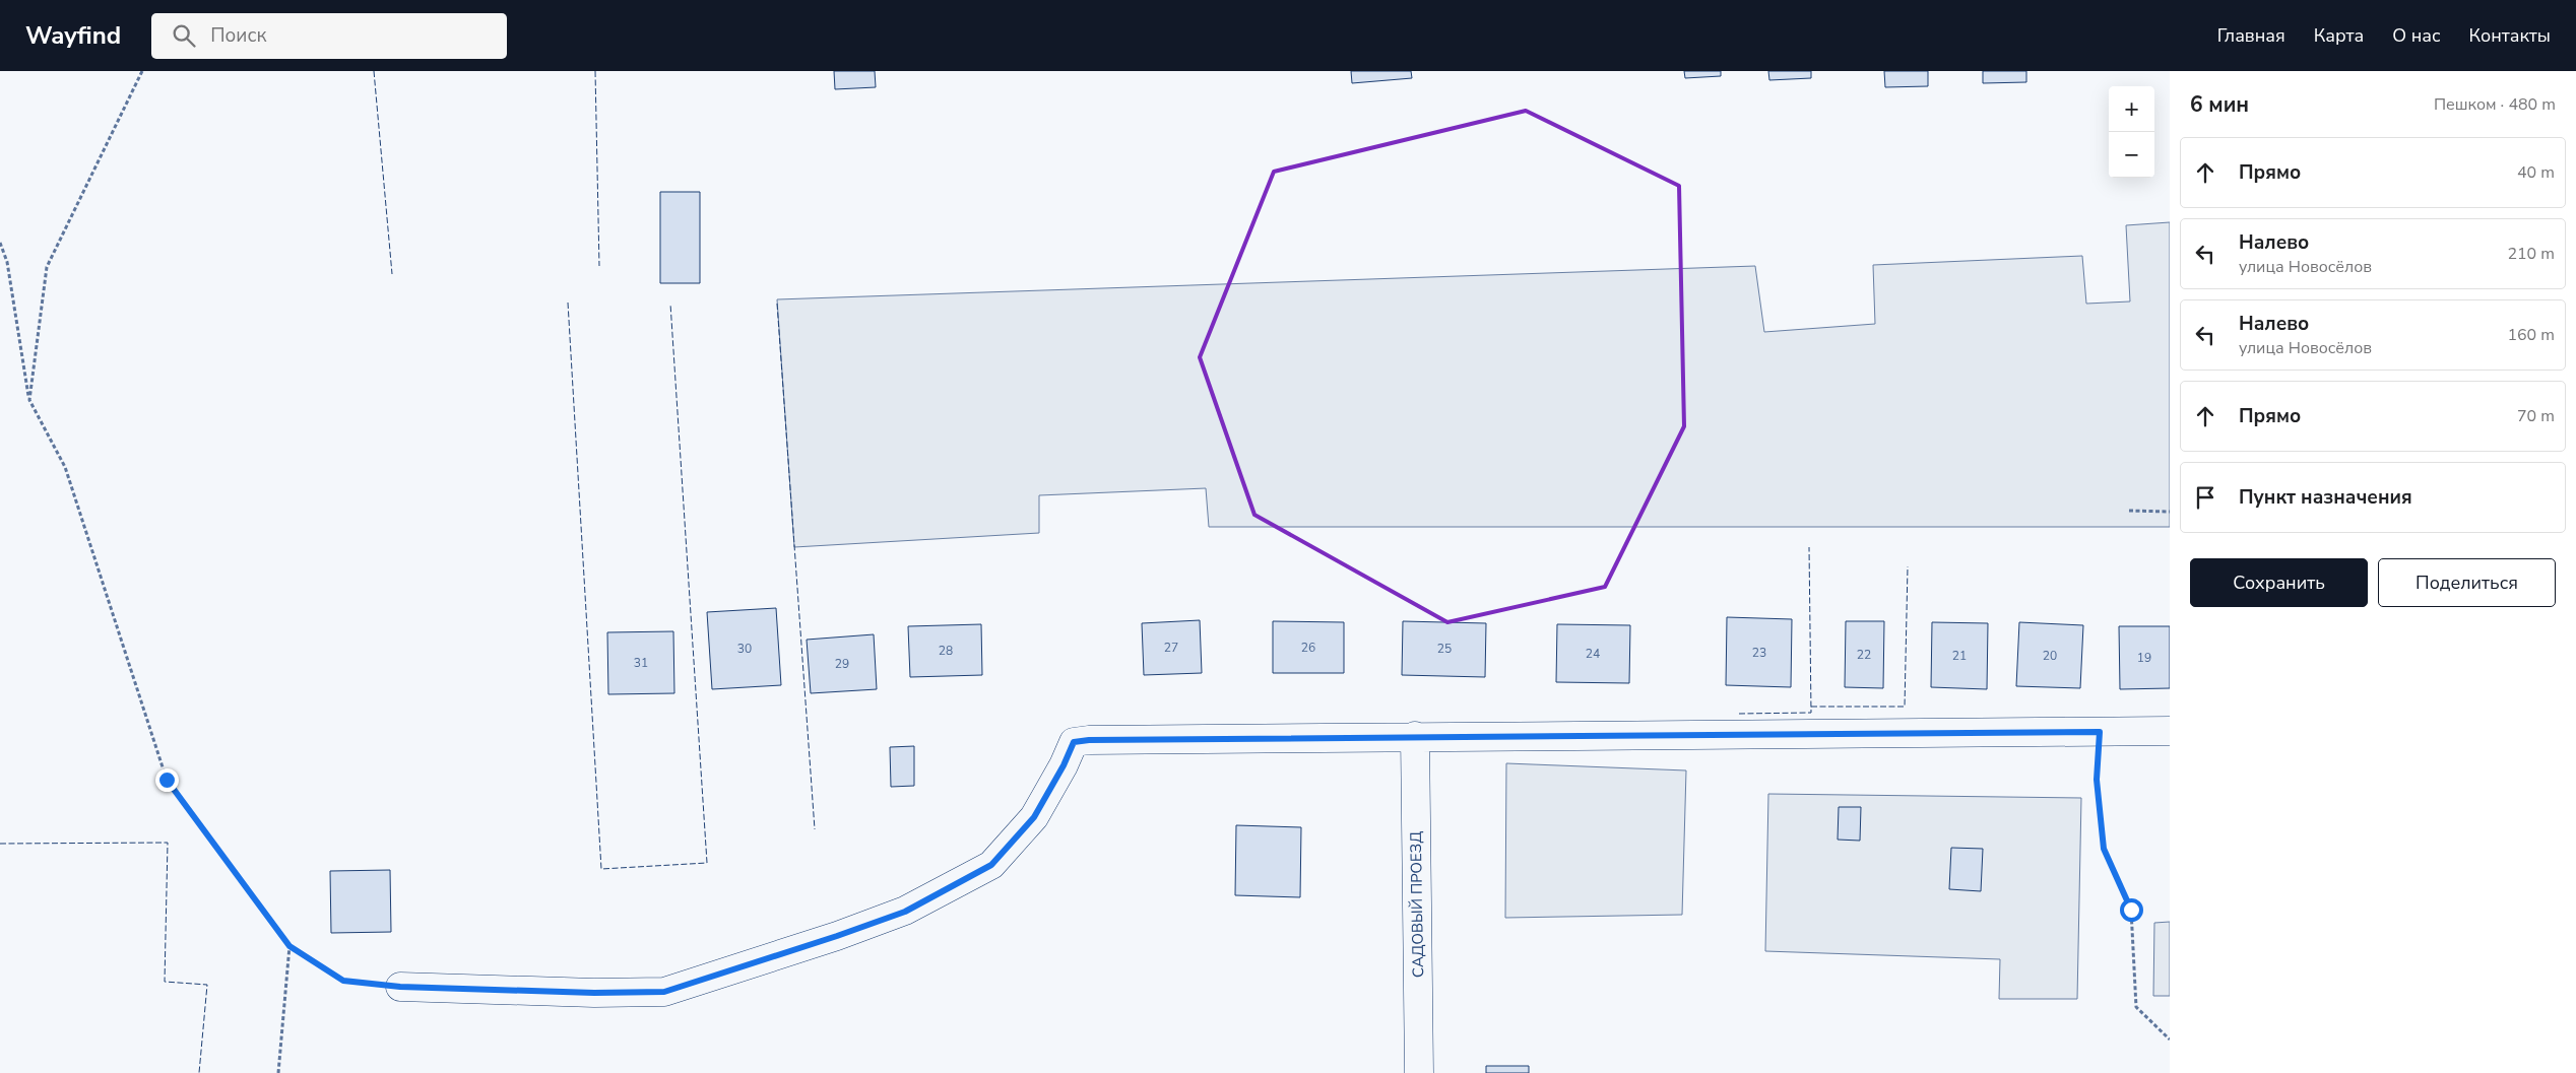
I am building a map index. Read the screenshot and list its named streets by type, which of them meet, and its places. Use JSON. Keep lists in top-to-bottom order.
{
  "streets": {
    "street": ["САДОВЫЙ ПРОЕЗД"]
  },
  "house_numbers": [
    "27",
    "26",
    "30",
    "25",
    "28",
    "23",
    "24",
    "22",
    "21",
    "20",
    "19",
    "31",
    "29"
  ],
  "page": {
    "header": "Wayfind",
    "search": "Поиск",
    "nav": [
      "Главная",
      "Карта",
      "О нас",
      "Контакты"
    ],
    "heading": ["6 мин", "Пешком · 480 m"],
    "map_buttons": ["+", "−"],
    "list": [
      ["Прямо", "40 m"],
      ["Налево", "улица Новосёлов", "210 m"],
      ["Налево", "улица Новосёлов", "160 m"],
      ["Прямо", "70 m"],
      "Пункт назначения"
    ],
    "buttons": ["Сохранить", "Поделиться"]
  }
}
